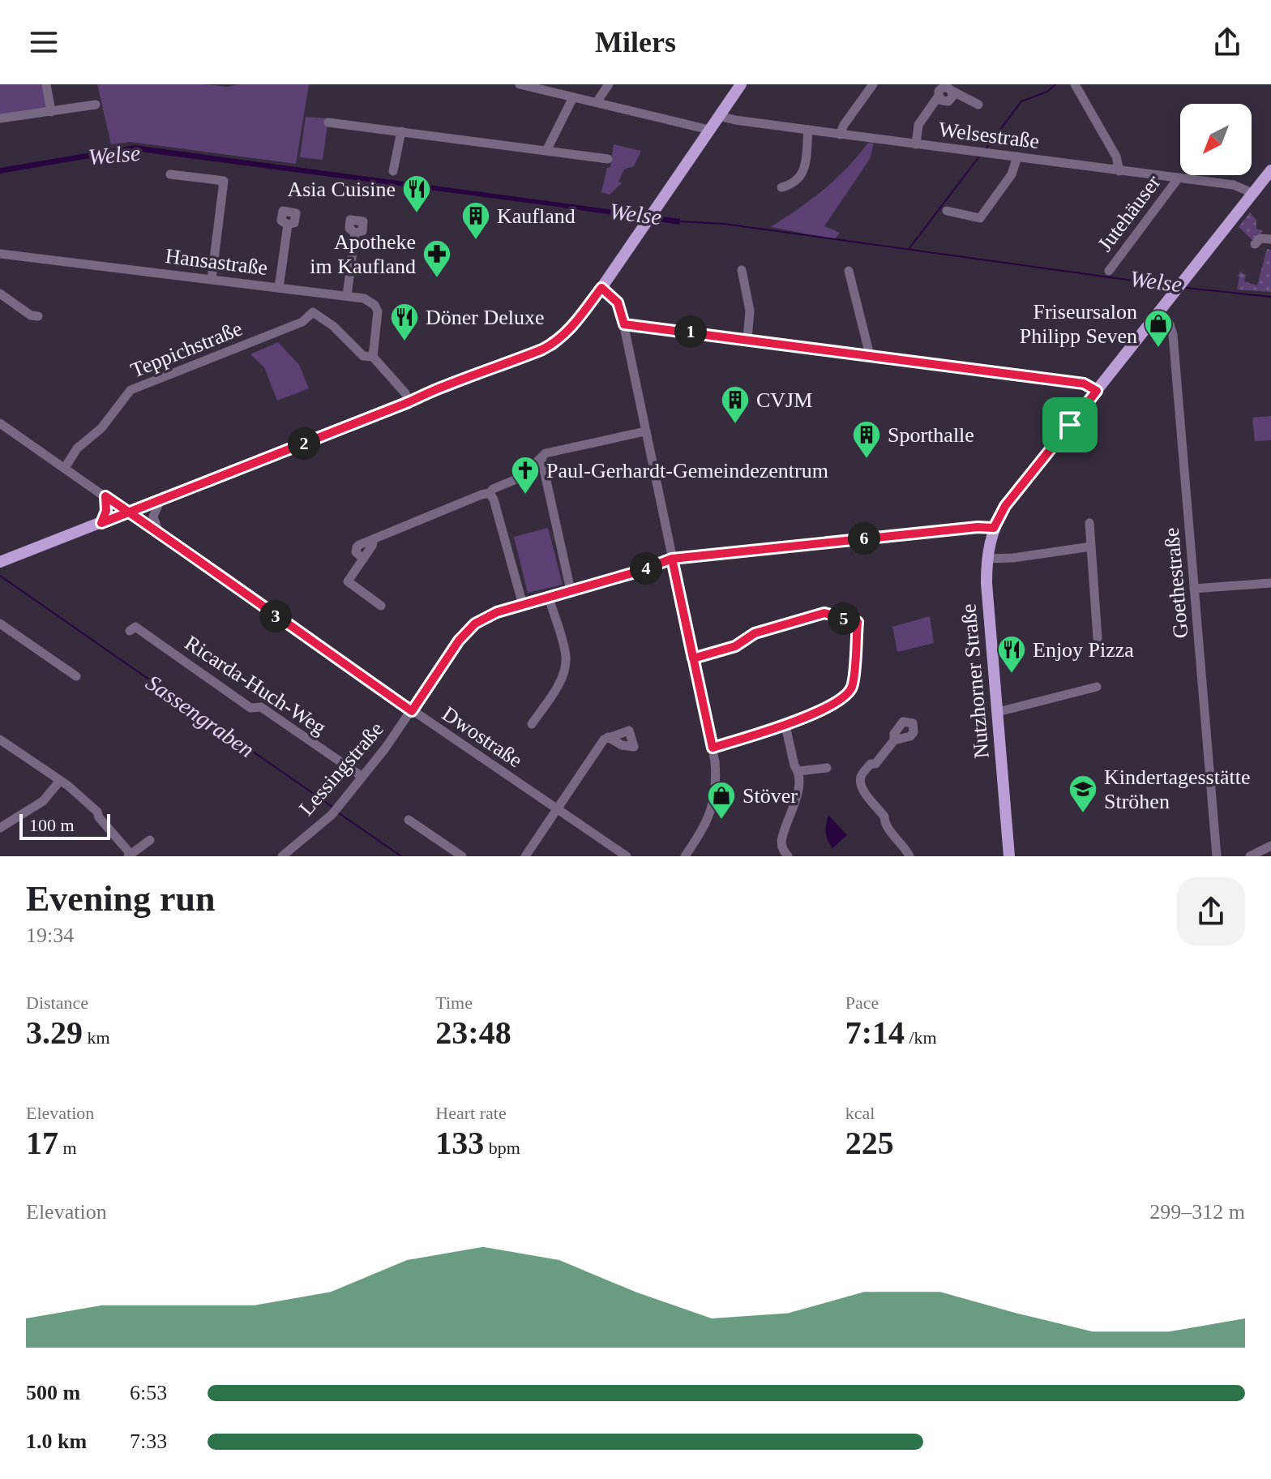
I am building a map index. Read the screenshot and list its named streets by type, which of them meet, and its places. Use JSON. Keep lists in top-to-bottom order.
{
  "streets": {
    "main road": ["Nutzhorner Straße"],
    "street": [
      "Welsestraße",
      "Jutehäuser",
      "Hansastraße",
      "Teppichstraße",
      "Goethestraße",
      "Ricarda-Huch-Weg",
      "Dwostraße",
      "Lessingstraße"
    ]
  },
  "crossings": [
    ["Welsestraße", "Jutehäuser"],
    ["Welsestraße", "Nutzhorner Straße"],
    ["Hansastraße", "Teppichstraße"],
    ["Teppichstraße", "Dwostraße"],
    ["Goethestraße", "Nutzhorner Straße"],
    ["Nutzhorner Straße", "Lessingstraße"],
    ["Ricarda-Huch-Weg", "Lessingstraße"],
    ["Dwostraße", "Lessingstraße"]
  ],
  "water": ["Welse", "Sassengraben"],
  "places": {
    "restaurant": ["Asia Cuisine", "Döner Deluxe", "Enjoy Pizza"],
    "building": ["Kaufland", "CVJM", "Sporthalle"],
    "pharmacy": ["Apotheke im Kaufland"],
    "shop": ["Friseursalon Philipp Seven", "Stöver"],
    "church": ["Paul-Gerhardt-Gemeindezentrum"],
    "school or university": ["Kindertagesstätte Ströhen"]
  },
  "scale_bar": "100 m",
  "north": "bottom left",
  "page": {
    "header": "Milers",
    "pins": [
      "1",
      "2",
      "6",
      "4",
      "3",
      "5"
    ],
    "scale": "100 m",
    "heading": ["Evening run", "19:34"],
    "stats": [
      ["Distance", "3.29 km"],
      ["Time", "23:48"],
      ["Pace", "7:14 /km"],
      ["Elevation", "17 m"],
      ["Heart rate", "133 bpm"],
      ["kcal", "225"]
    ],
    "chart": ["Elevation", "299–312 m"],
    "list": [
      {
        "name": "500 m",
        "note": "6:53"
      },
      {
        "name": "1.0 km",
        "note": "7:33"
      }
    ]
  }
}
